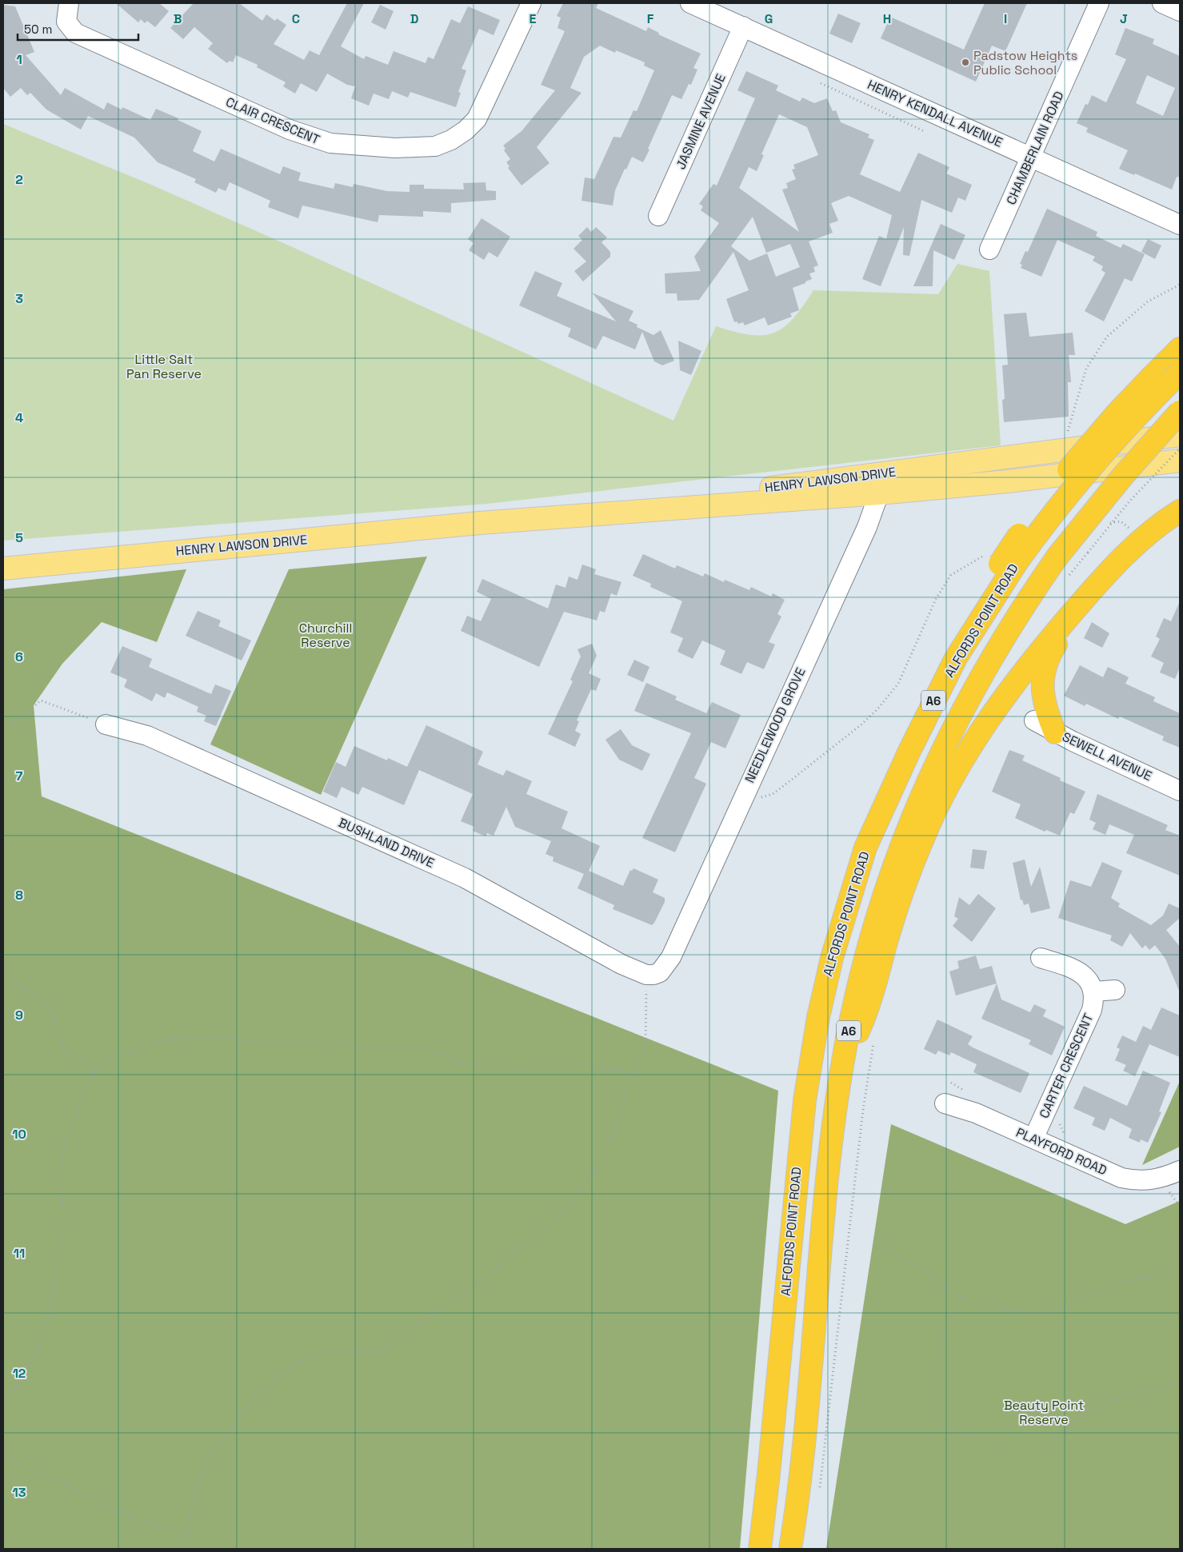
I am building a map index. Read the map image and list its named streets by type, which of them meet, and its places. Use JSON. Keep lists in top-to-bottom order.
{
  "streets": {
    "highway": ["ALFORDS POINT ROAD", "A6"],
    "main road": ["HENRY LAWSON DRIVE"],
    "street": [
      "HENRY KENDALL AVENUE",
      "CLAIR CRESCENT",
      "JASMINE AVENUE",
      "CHAMBERLAIN ROAD",
      "NEEDLEWOOD GROVE",
      "SEWELL AVENUE",
      "BUSHLAND DRIVE",
      "CARTER CRESCENT",
      "PLAYFORD ROAD"
    ]
  },
  "crossings": [
    ["HENRY KENDALL AVENUE", "JASMINE AVENUE"],
    ["HENRY KENDALL AVENUE", "CHAMBERLAIN ROAD"],
    ["HENRY LAWSON DRIVE", "NEEDLEWOOD GROVE"],
    ["NEEDLEWOOD GROVE", "BUSHLAND DRIVE"],
    ["CARTER CRESCENT", "PLAYFORD ROAD"]
  ],
  "parks": ["Little Salt Pan Reserve", "Churchill Reserve", "Beauty Point Reserve"],
  "places": ["Padstow Heights Public School"],
  "scale_bar": "50 m",
  "grid": {
    "columns": [
      "B",
      "C",
      "D",
      "E",
      "F",
      "G",
      "H",
      "I",
      "J"
    ],
    "rows": [
      "1",
      "2",
      "3",
      "4",
      "5",
      "6",
      "7",
      "8",
      "9",
      "10",
      "11",
      "12",
      "13"
    ]
  }
}
